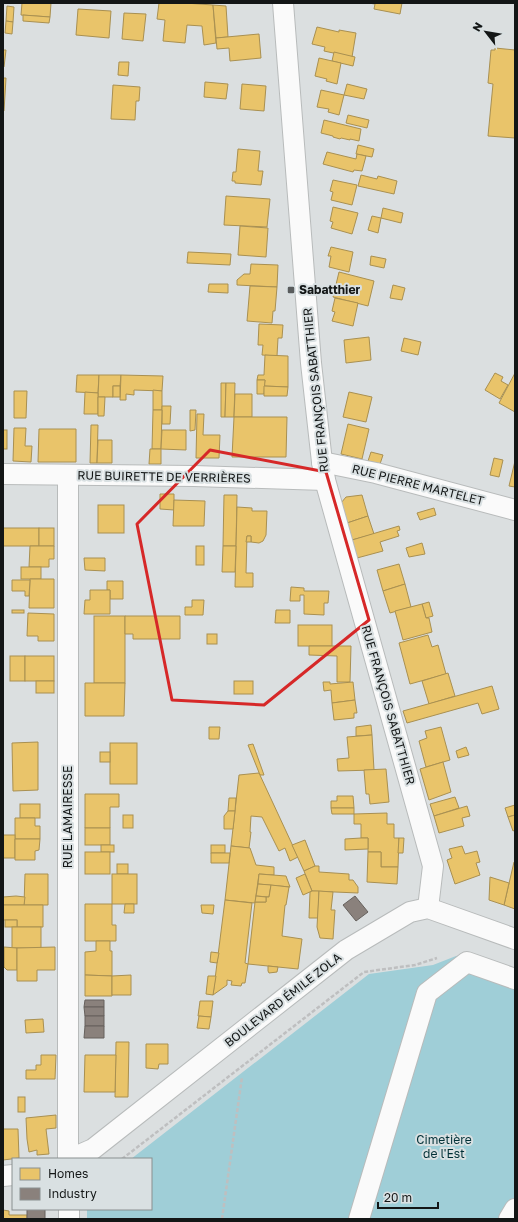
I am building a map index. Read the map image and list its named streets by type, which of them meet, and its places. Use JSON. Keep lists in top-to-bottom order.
{
  "streets": {
    "street": [
      "RUE FRANÇOIS SABATTHIER",
      "RUE BUIRETTE DE VERRIÈRES",
      "RUE PIERRE MARTELET",
      "RUE LAMAIRESSE",
      "BOULEVARD ÉMILE ZOLA"
    ]
  },
  "crossings": [
    ["RUE FRANÇOIS SABATTHIER", "RUE BUIRETTE DE VERRIÈRES"],
    ["RUE FRANÇOIS SABATTHIER", "RUE PIERRE MARTELET"],
    ["RUE FRANÇOIS SABATTHIER", "BOULEVARD ÉMILE ZOLA"],
    ["RUE BUIRETTE DE VERRIÈRES", "RUE PIERRE MARTELET"],
    ["RUE BUIRETTE DE VERRIÈRES", "RUE LAMAIRESSE"]
  ],
  "parks": ["Cimetière de l'Est"],
  "places": {
    "transit": ["Sabatthier"]
  },
  "legend": ["Homes", "Industry"],
  "scale_bar": "20 m",
  "north": "top left"
}
